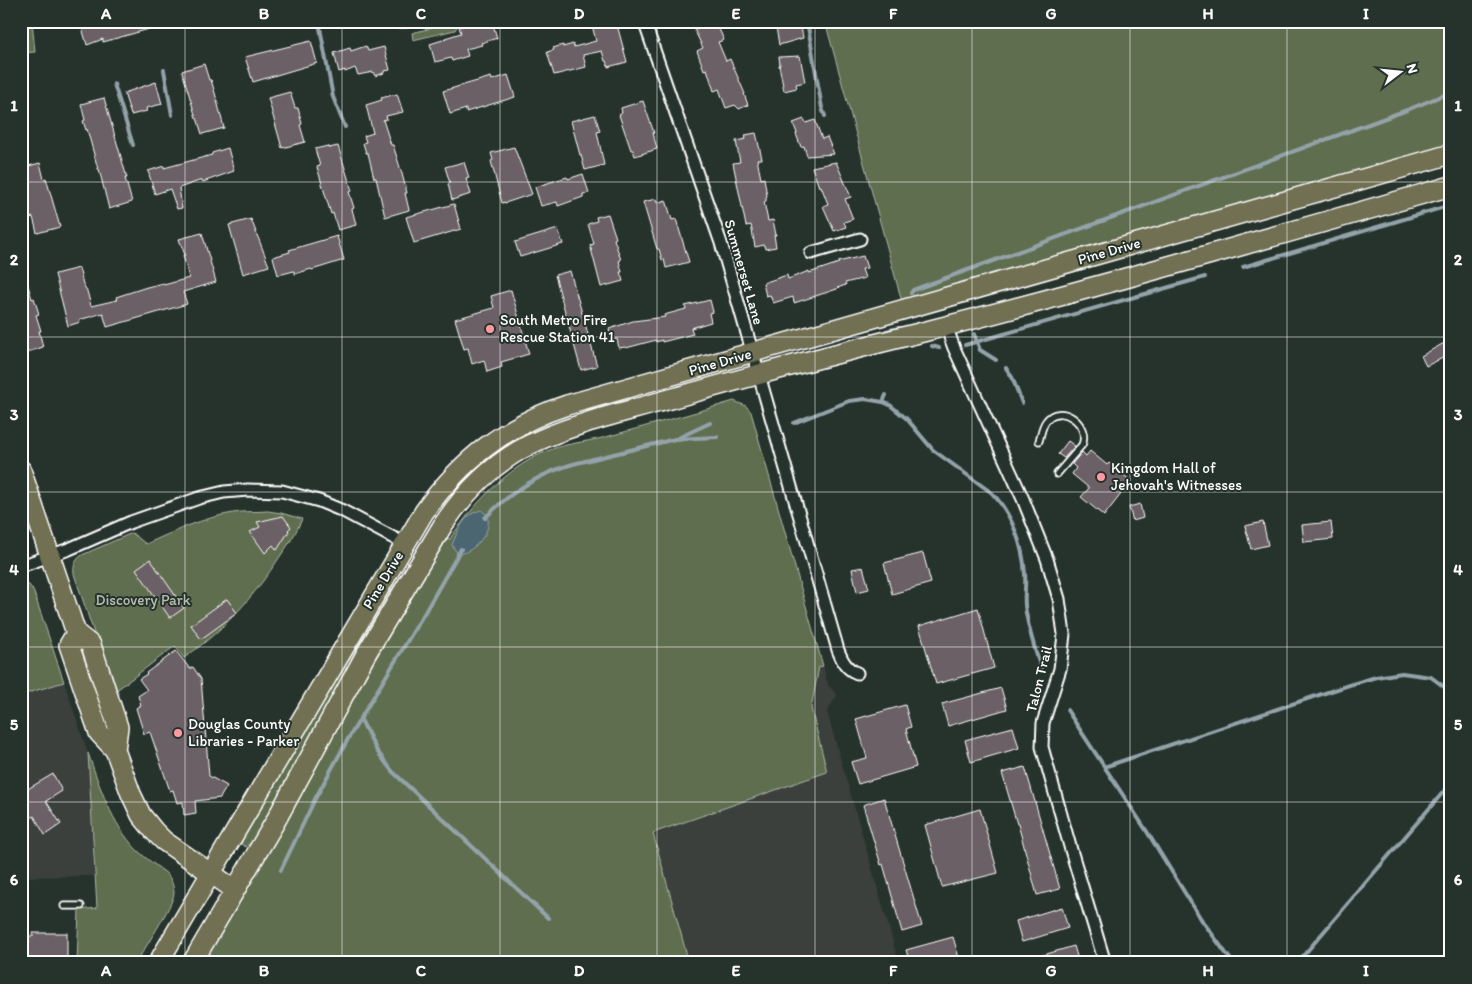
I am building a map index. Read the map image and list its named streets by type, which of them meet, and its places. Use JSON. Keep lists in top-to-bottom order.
{
  "streets": {
    "main road": ["Pine Drive"],
    "street": ["Summerset Lane", "Talon Trail"]
  },
  "crossings": [
    ["Pine Drive", "Summerset Lane"],
    ["Pine Drive", "Talon Trail"]
  ],
  "parks": ["Discovery Park"],
  "places": ["South Metro Fire Rescue Station 41", "Kingdom Hall of Jehovah's Witnesses", "Douglas County Libraries - Parker"],
  "north": "right",
  "grid": {
    "columns": [
      "A",
      "B",
      "C",
      "D",
      "E",
      "F",
      "G",
      "H",
      "I"
    ],
    "rows": [
      "1",
      "2",
      "3",
      "4",
      "5",
      "6"
    ]
  }
}
